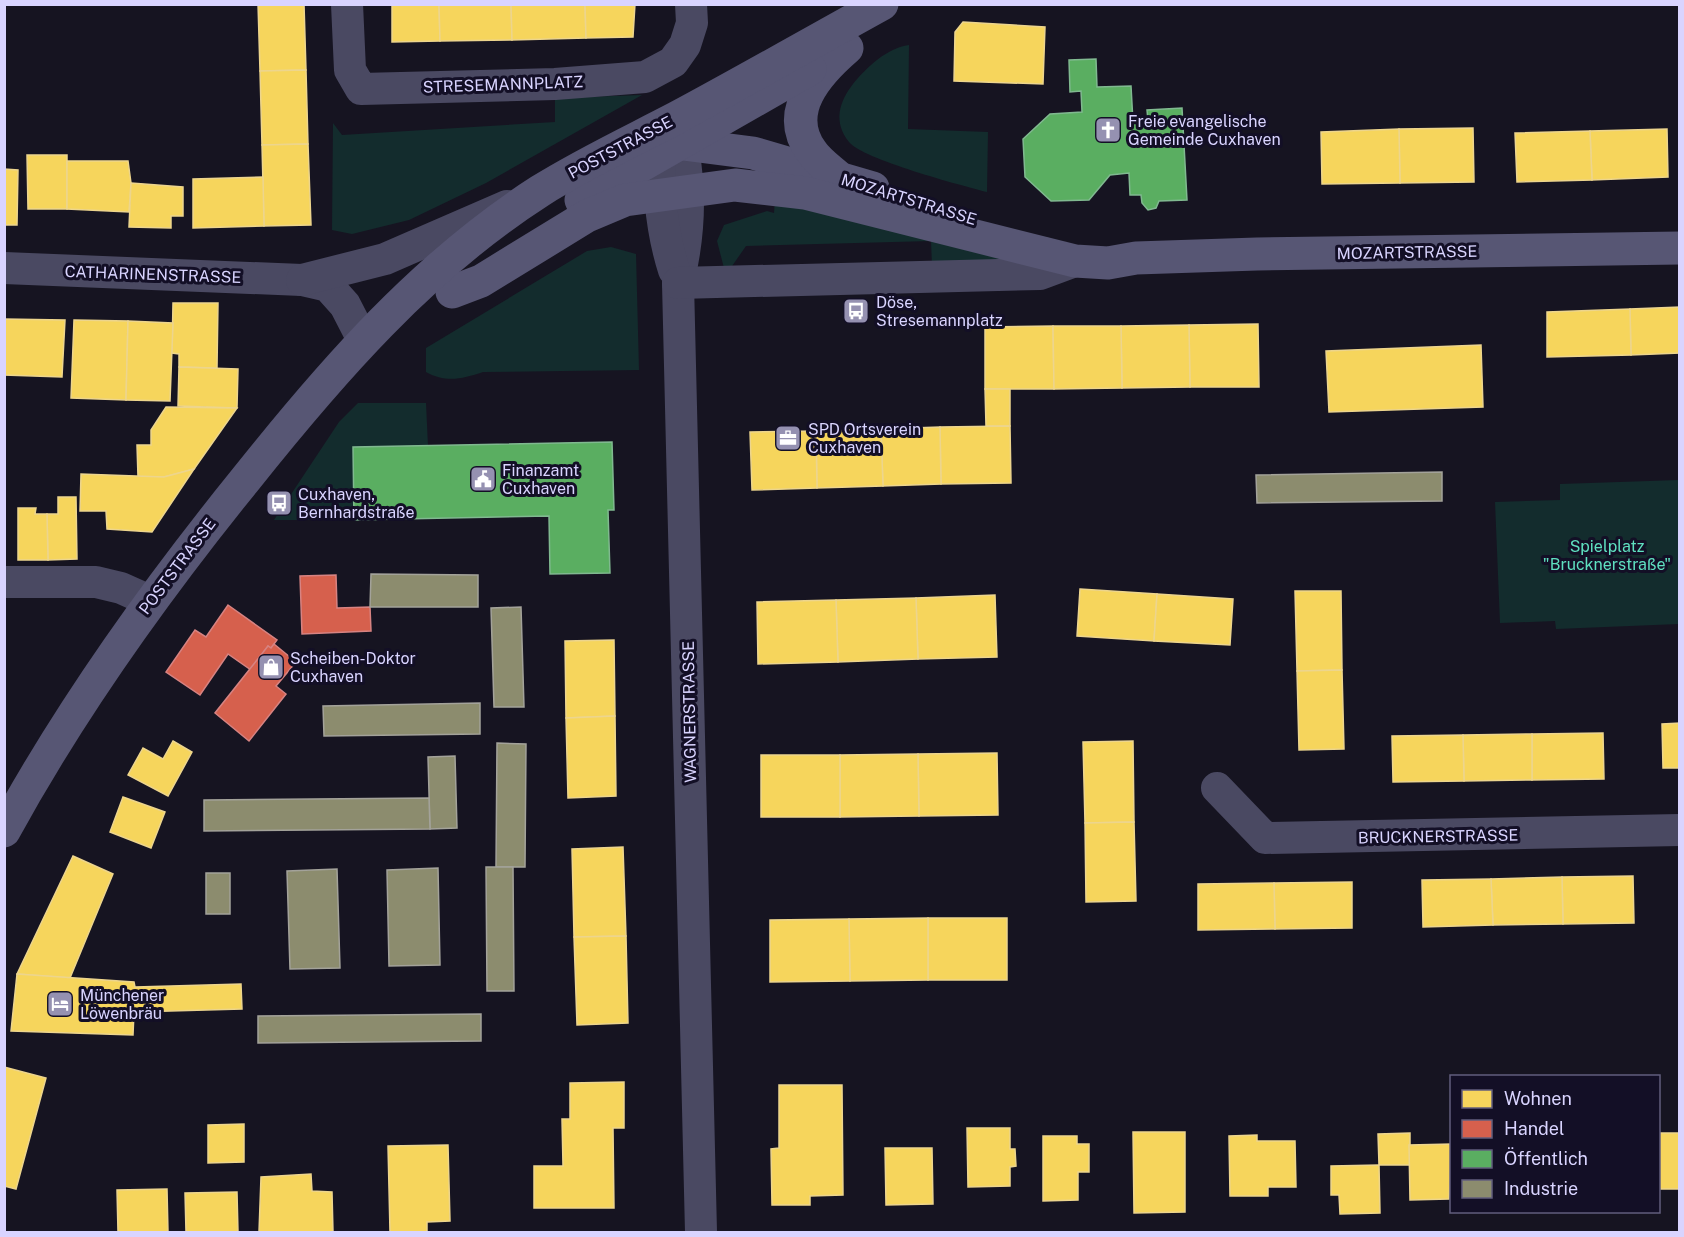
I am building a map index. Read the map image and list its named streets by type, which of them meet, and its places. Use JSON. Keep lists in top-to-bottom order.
{
  "streets": {
    "street": [
      "STRESEMANNPLATZ",
      "POSTSTRASSE",
      "MOZARTSTRASSE",
      "CATHARINENSTRASSE",
      "WAGNERSTRASSE",
      "BRUCKNERSTRASSE"
    ]
  },
  "crossings": [
    ["POSTSTRASSE", "MOZARTSTRASSE"],
    ["POSTSTRASSE", "CATHARINENSTRASSE"],
    ["POSTSTRASSE", "WAGNERSTRASSE"],
    ["MOZARTSTRASSE", "WAGNERSTRASSE"]
  ],
  "parks": ["Spielplatz \"Brucknerstraße\""],
  "places": {
    "church": ["Freie evangelische Gemeinde Cuxhaven"],
    "bus stop": ["Döse, Stresemannplatz", "Cuxhaven, Bernhardstraße"],
    "office": ["SPD Ortsverein Cuxhaven"],
    "public building": ["Finanzamt Cuxhaven"],
    "shop": ["Scheiben-Doktor Cuxhaven"],
    "hotel": ["Münchener Löwenbräu"]
  },
  "legend": [
    "Wohnen",
    "Handel",
    "Öffentlich",
    "Industrie"
  ]
}
